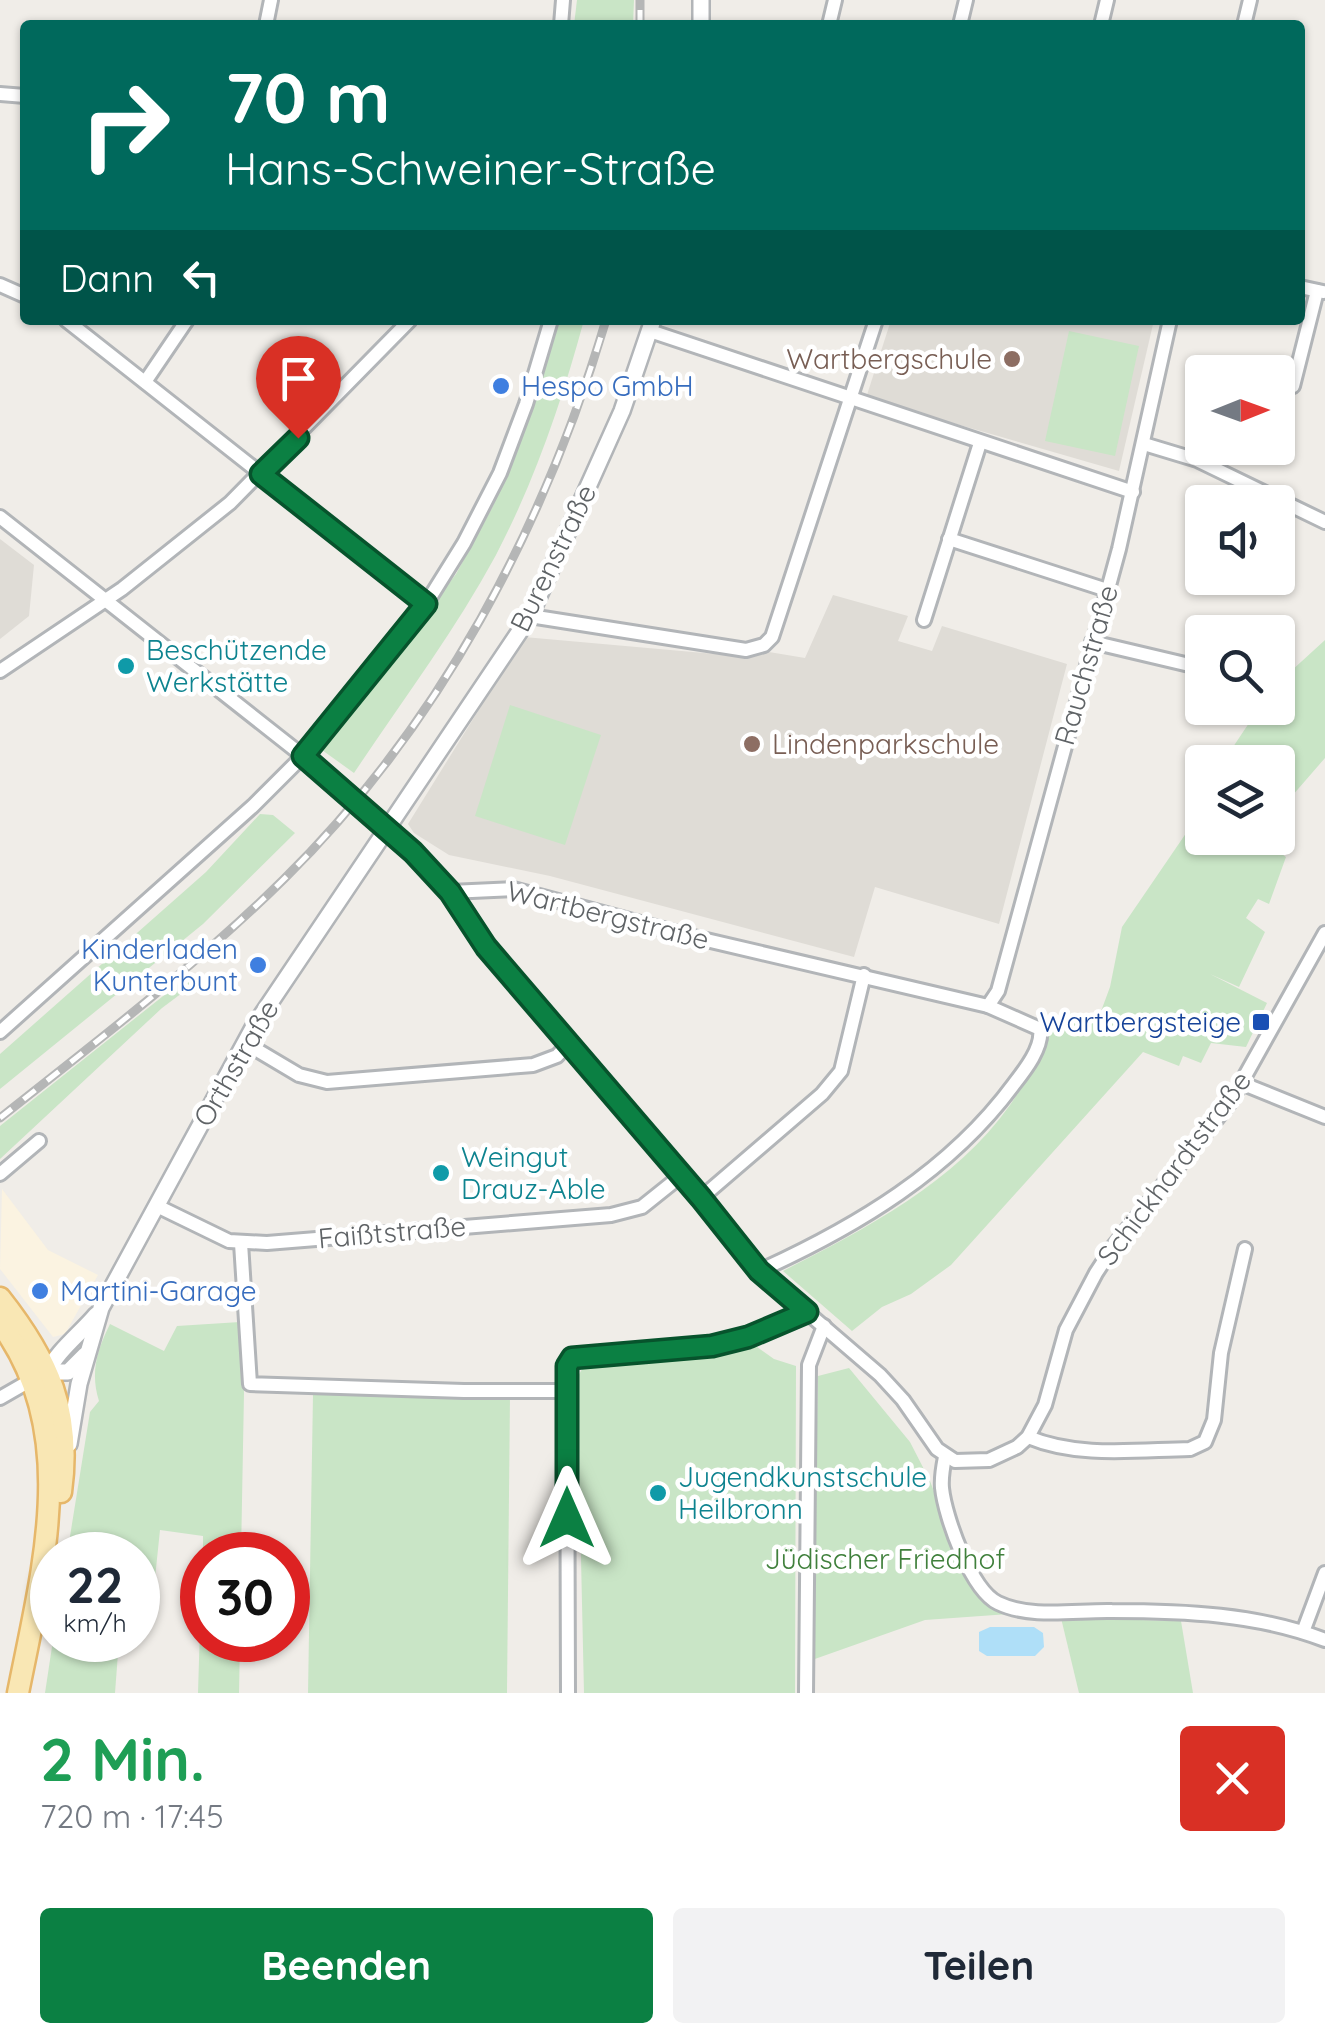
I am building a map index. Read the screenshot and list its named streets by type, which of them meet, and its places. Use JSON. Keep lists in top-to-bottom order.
{
  "streets": {
    "street": [
      "Burenstraße",
      "Rauchstraße",
      "Wartbergstraße",
      "Orthstraße",
      "Schickhardtstraße",
      "Faißtstraße"
    ]
  },
  "crossings": [
    ["Burenstraße", "Orthstraße"],
    ["Rauchstraße", "Wartbergstraße"],
    ["Orthstraße", "Faißtstraße"]
  ],
  "parks": ["Jüdischer Friedhof"],
  "places": {
    "other": [
      "Wartbergschule",
      "Hespo GmbH",
      "Beschützende Werkstätte",
      "Lindenparkschule",
      "Kinderladen Kunterbunt",
      "Weingut Drauz-Able",
      "Martini-Garage",
      "Jugendkunstschule Heilbronn"
    ],
    "transit": ["Wartbergsteige"]
  },
  "north": "right",
  "page": {
    "turn": ["70 m", "Hans-Schweiner-Straße"],
    "then": "Dann",
    "speed": "22 km/h",
    "limit": "30",
    "heading": ["2 Min.", "720 m · 17:45"],
    "buttons": ["Beenden", "Teilen"]
  }
}
